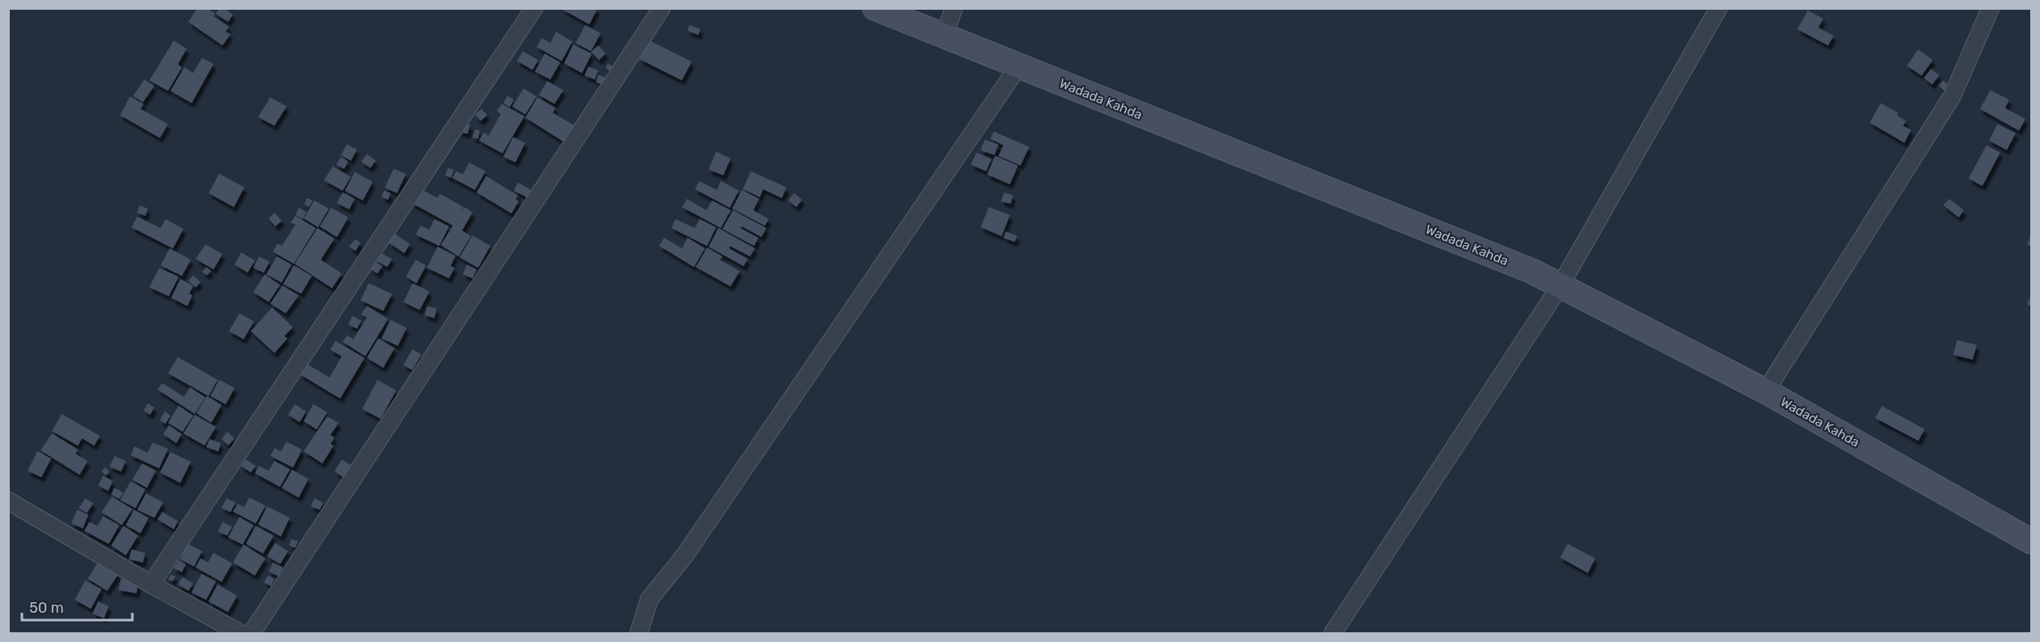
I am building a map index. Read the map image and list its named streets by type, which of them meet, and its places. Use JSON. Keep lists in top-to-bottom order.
{
  "streets": {
    "main road": ["Wadada Kahda"]
  },
  "scale_bar": "50 m"
}
